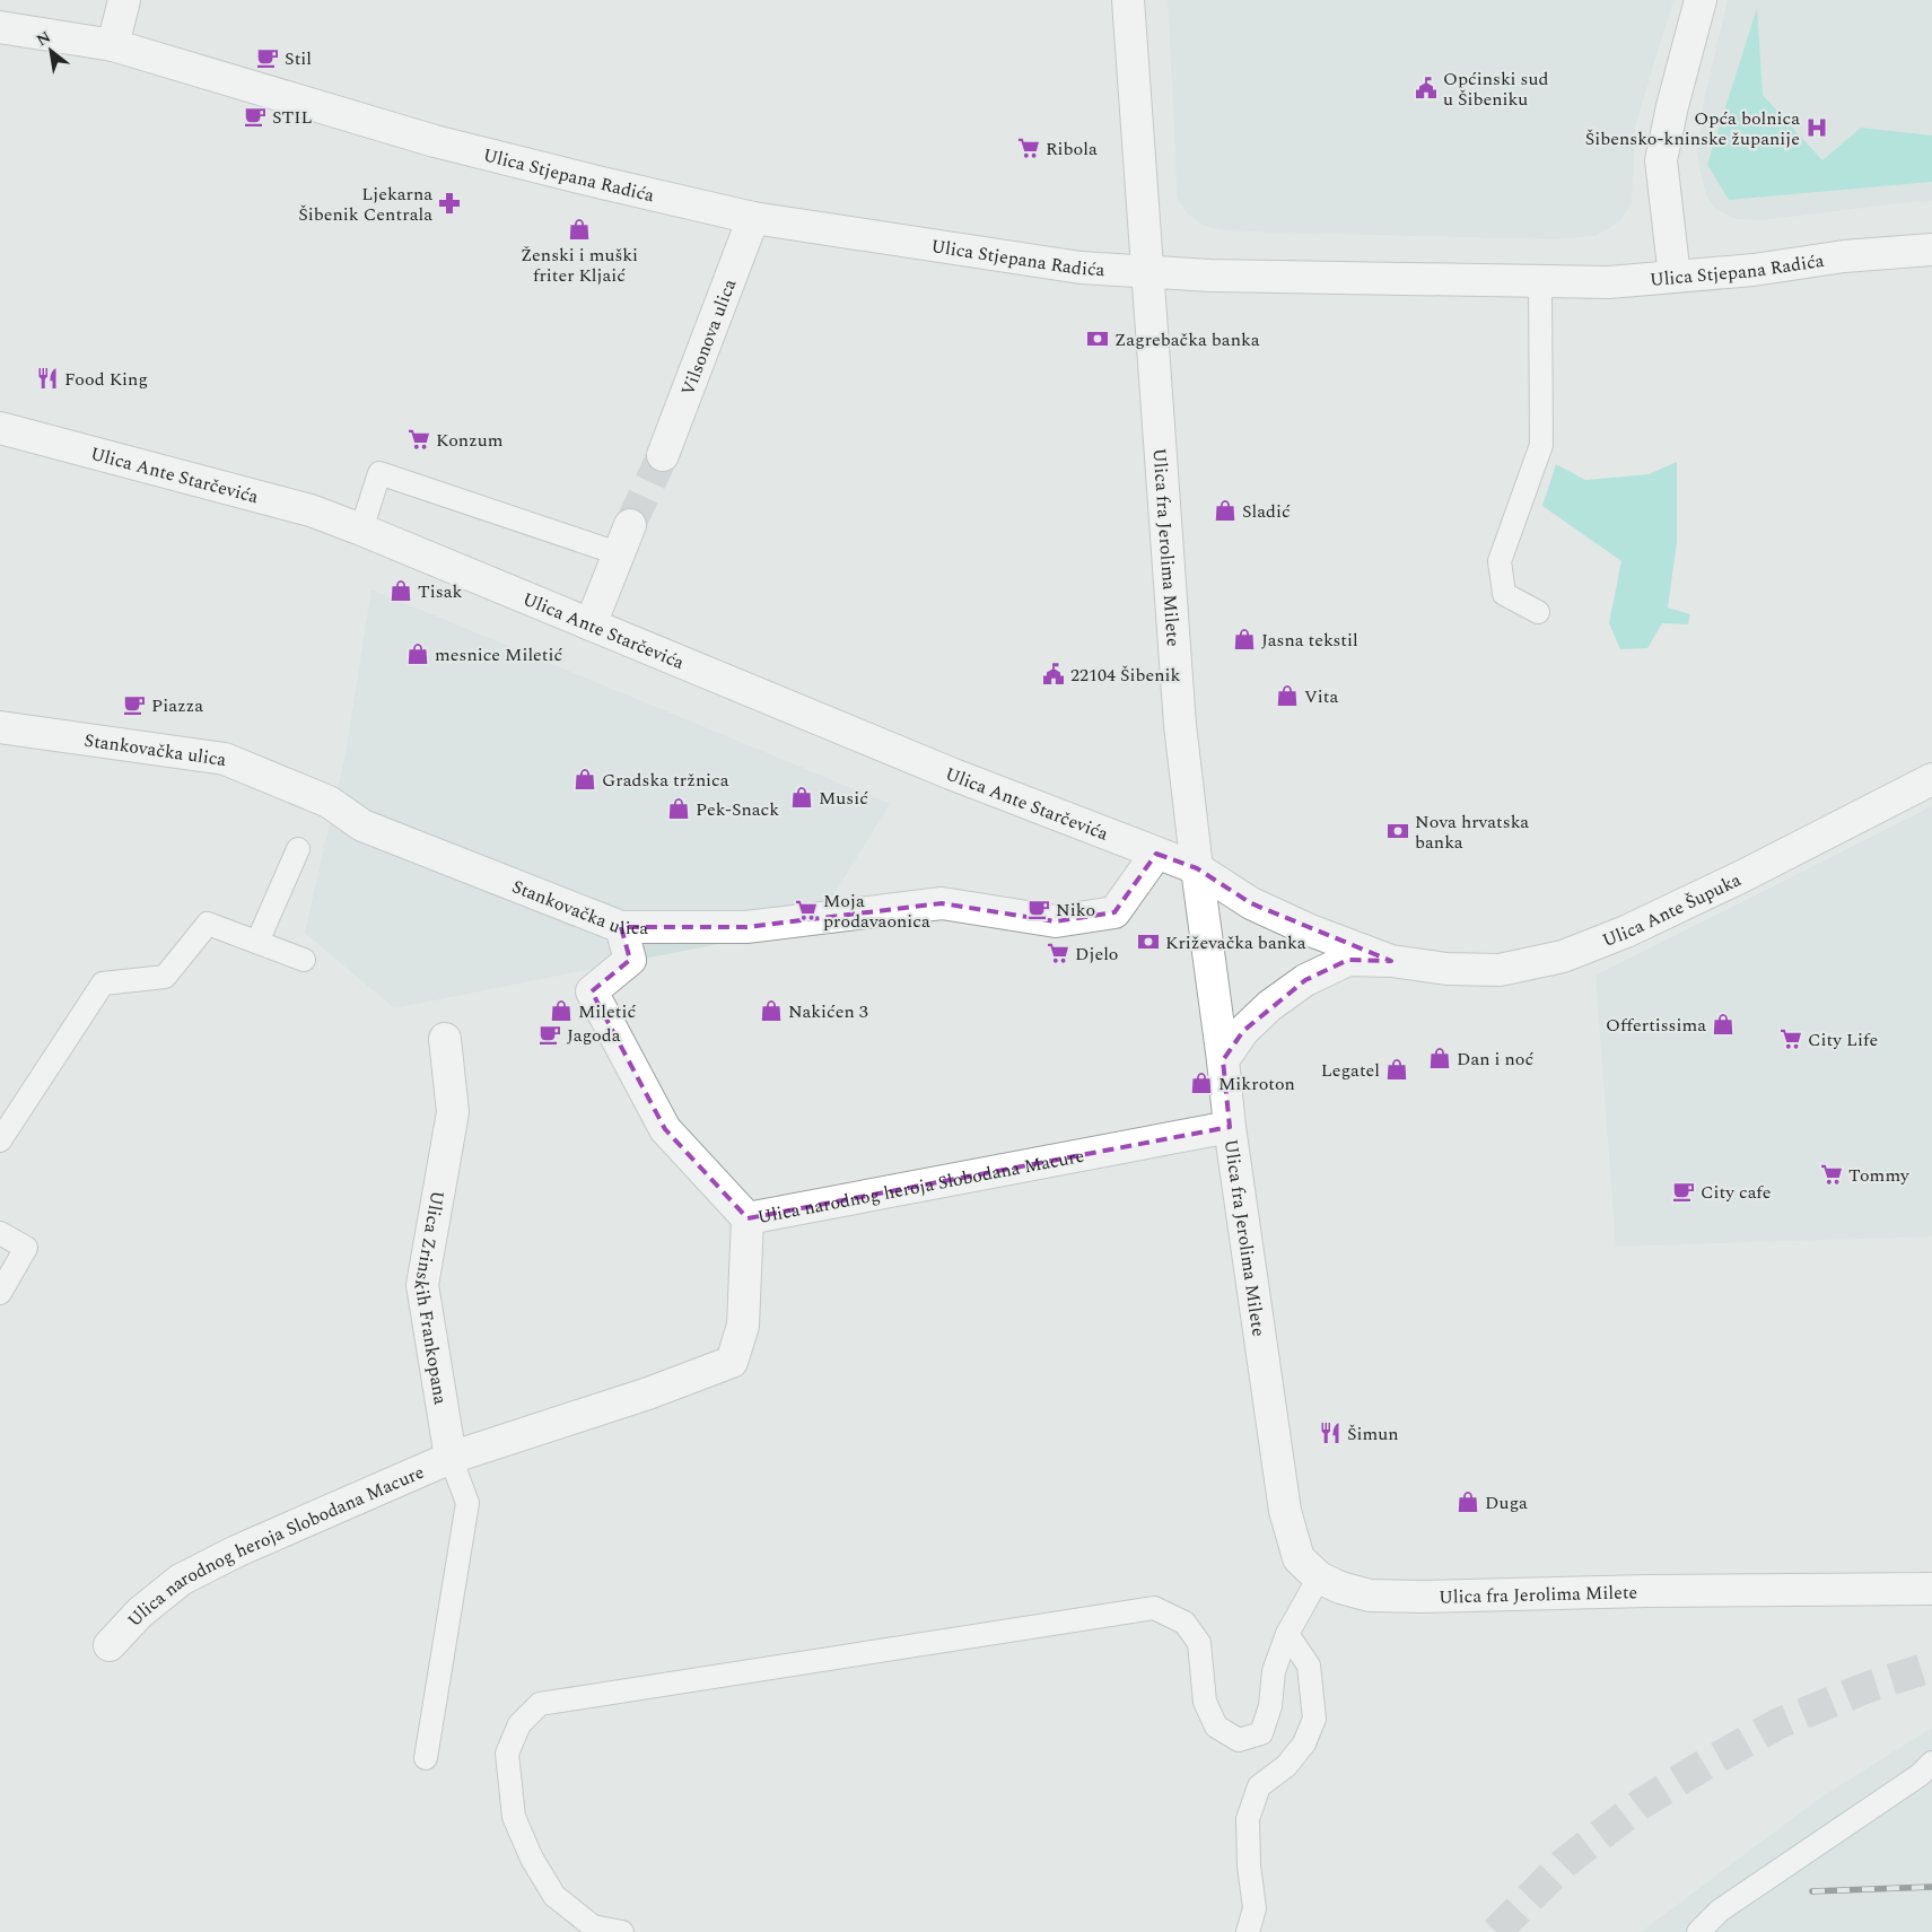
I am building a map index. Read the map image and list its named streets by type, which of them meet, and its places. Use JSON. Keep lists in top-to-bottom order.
{
  "streets": {
    "street": [
      "Ulica Stjepana Radića",
      "Vilsonova ulica",
      "Ulica Ante Starčevića",
      "Ulica fra Jerolima Milete",
      "Stankovačka ulica",
      "Ulica Ante Šupuka",
      "Ulica narodnog heroja Slobodana Macure",
      "Ulica Zrinskih Frankopana"
    ]
  },
  "crossings": [
    ["Ulica Stjepana Radića", "Vilsonova ulica"],
    ["Ulica Stjepana Radića", "Ulica fra Jerolima Milete"],
    ["Ulica Ante Starčevića", "Ulica fra Jerolima Milete"],
    ["Ulica Ante Starčevića", "Stankovačka ulica"],
    ["Ulica Ante Starčevića", "Ulica Ante Šupuka"],
    ["Ulica fra Jerolima Milete", "Ulica Ante Šupuka"],
    ["Ulica fra Jerolima Milete", "Ulica narodnog heroja Slobodana Macure"],
    ["Ulica narodnog heroja Slobodana Macure", "Ulica Zrinskih Frankopana"]
  ],
  "places": {
    "cafe": [
      "Stil",
      "STIL",
      "Piazza",
      "Niko",
      "Jagoda",
      "City cafe"
    ],
    "public building": ["Općinski sud u Šibeniku", "22104 Šibenik"],
    "hospital": ["Opća bolnica Šibensko-kninske županije"],
    "supermarket": [
      "Ribola",
      "Konzum",
      "Moja prodavaonica",
      "Djelo",
      "City Life",
      "Tommy"
    ],
    "pharmacy": ["Ljekarna Šibenik Centrala"],
    "shop": [
      "Ženski i muški friter Kljaić",
      "Sladić",
      "Tisak",
      "Jasna tekstil",
      "mesnice Miletić",
      "Vita",
      "Gradska tržnica",
      "Musić",
      "Pek-Snack",
      "Miletić",
      "Nakićen 3",
      "Offertissima",
      "Dan i noć",
      "Legatel",
      "Mikroton",
      "Duga"
    ],
    "bank": ["Zagrebačka banka", "Nova hrvatska banka", "Križevačka banka"],
    "restaurant": ["Food King", "Šimun"]
  },
  "north": "top left"
}
